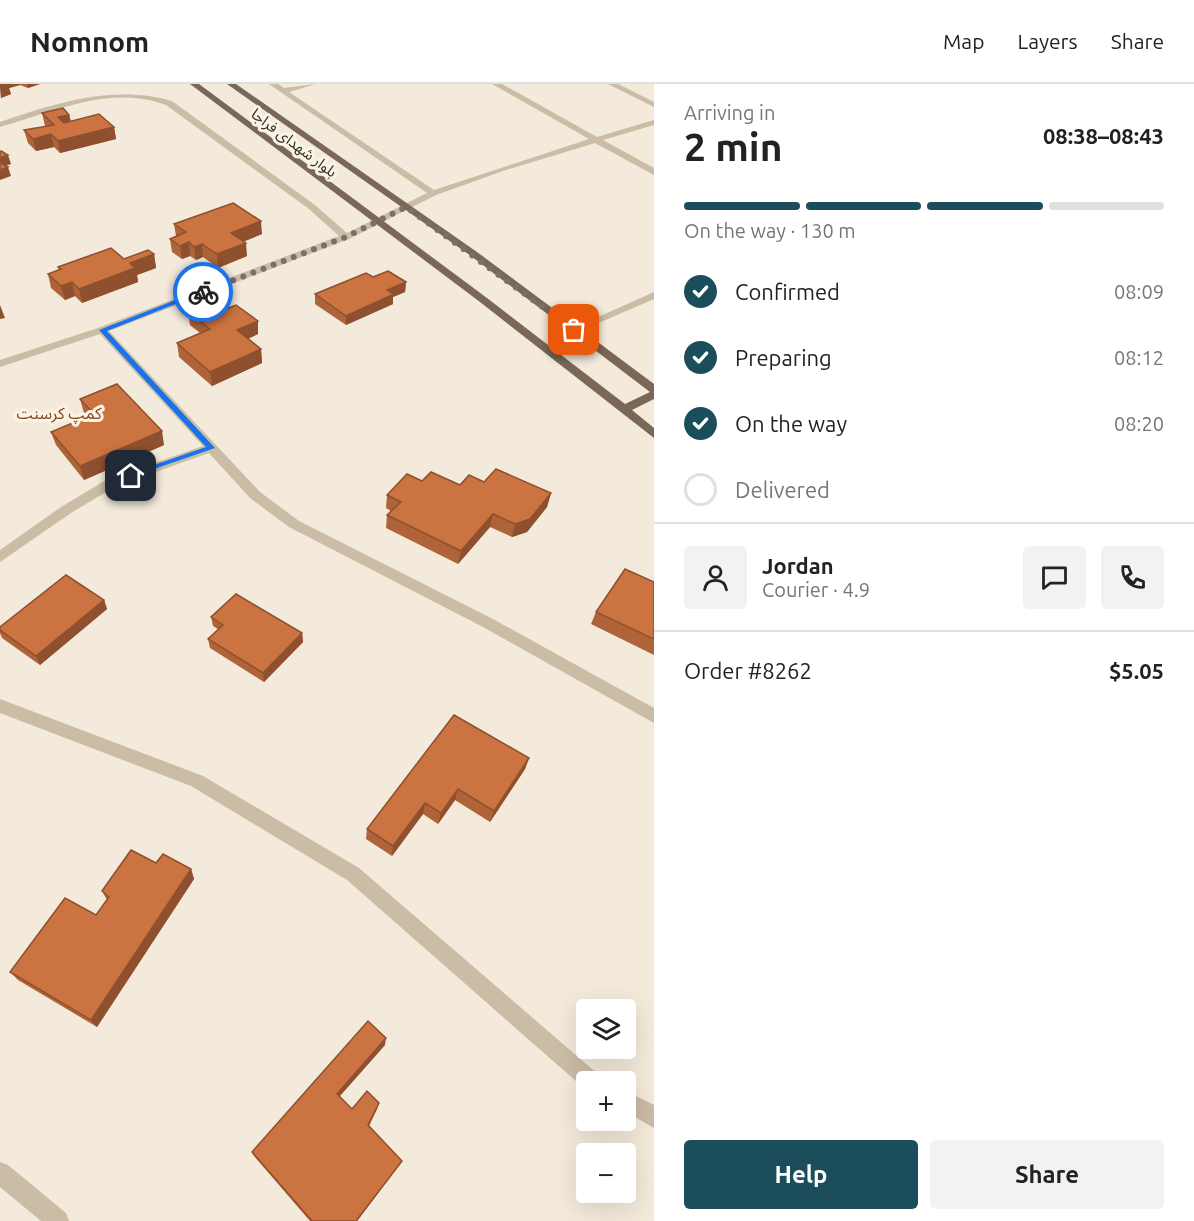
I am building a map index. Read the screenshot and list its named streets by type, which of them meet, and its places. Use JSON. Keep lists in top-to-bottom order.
{
  "streets": {
    "main road": ["بلوار شهدای فراجا"]
  },
  "districts": ["کمپ کرسنت"],
  "page": {
    "header": "Nomnom",
    "nav": ["Map", "Layers", "Share"],
    "heading": ["2 min", "Arriving in", "08:38–08:43"],
    "panel": [
      "Jordan",
      "Courier · 4.9",
      "Order #8262",
      "$5.05"
    ],
    "bar": "On the way · 130 m",
    "list": [
      ["Confirmed", "08:09"],
      ["Preparing", "08:12"],
      ["On the way", "08:20"],
      "Delivered"
    ],
    "map_buttons": ["+", "−"],
    "buttons": ["Help", "Share"]
  }
}
